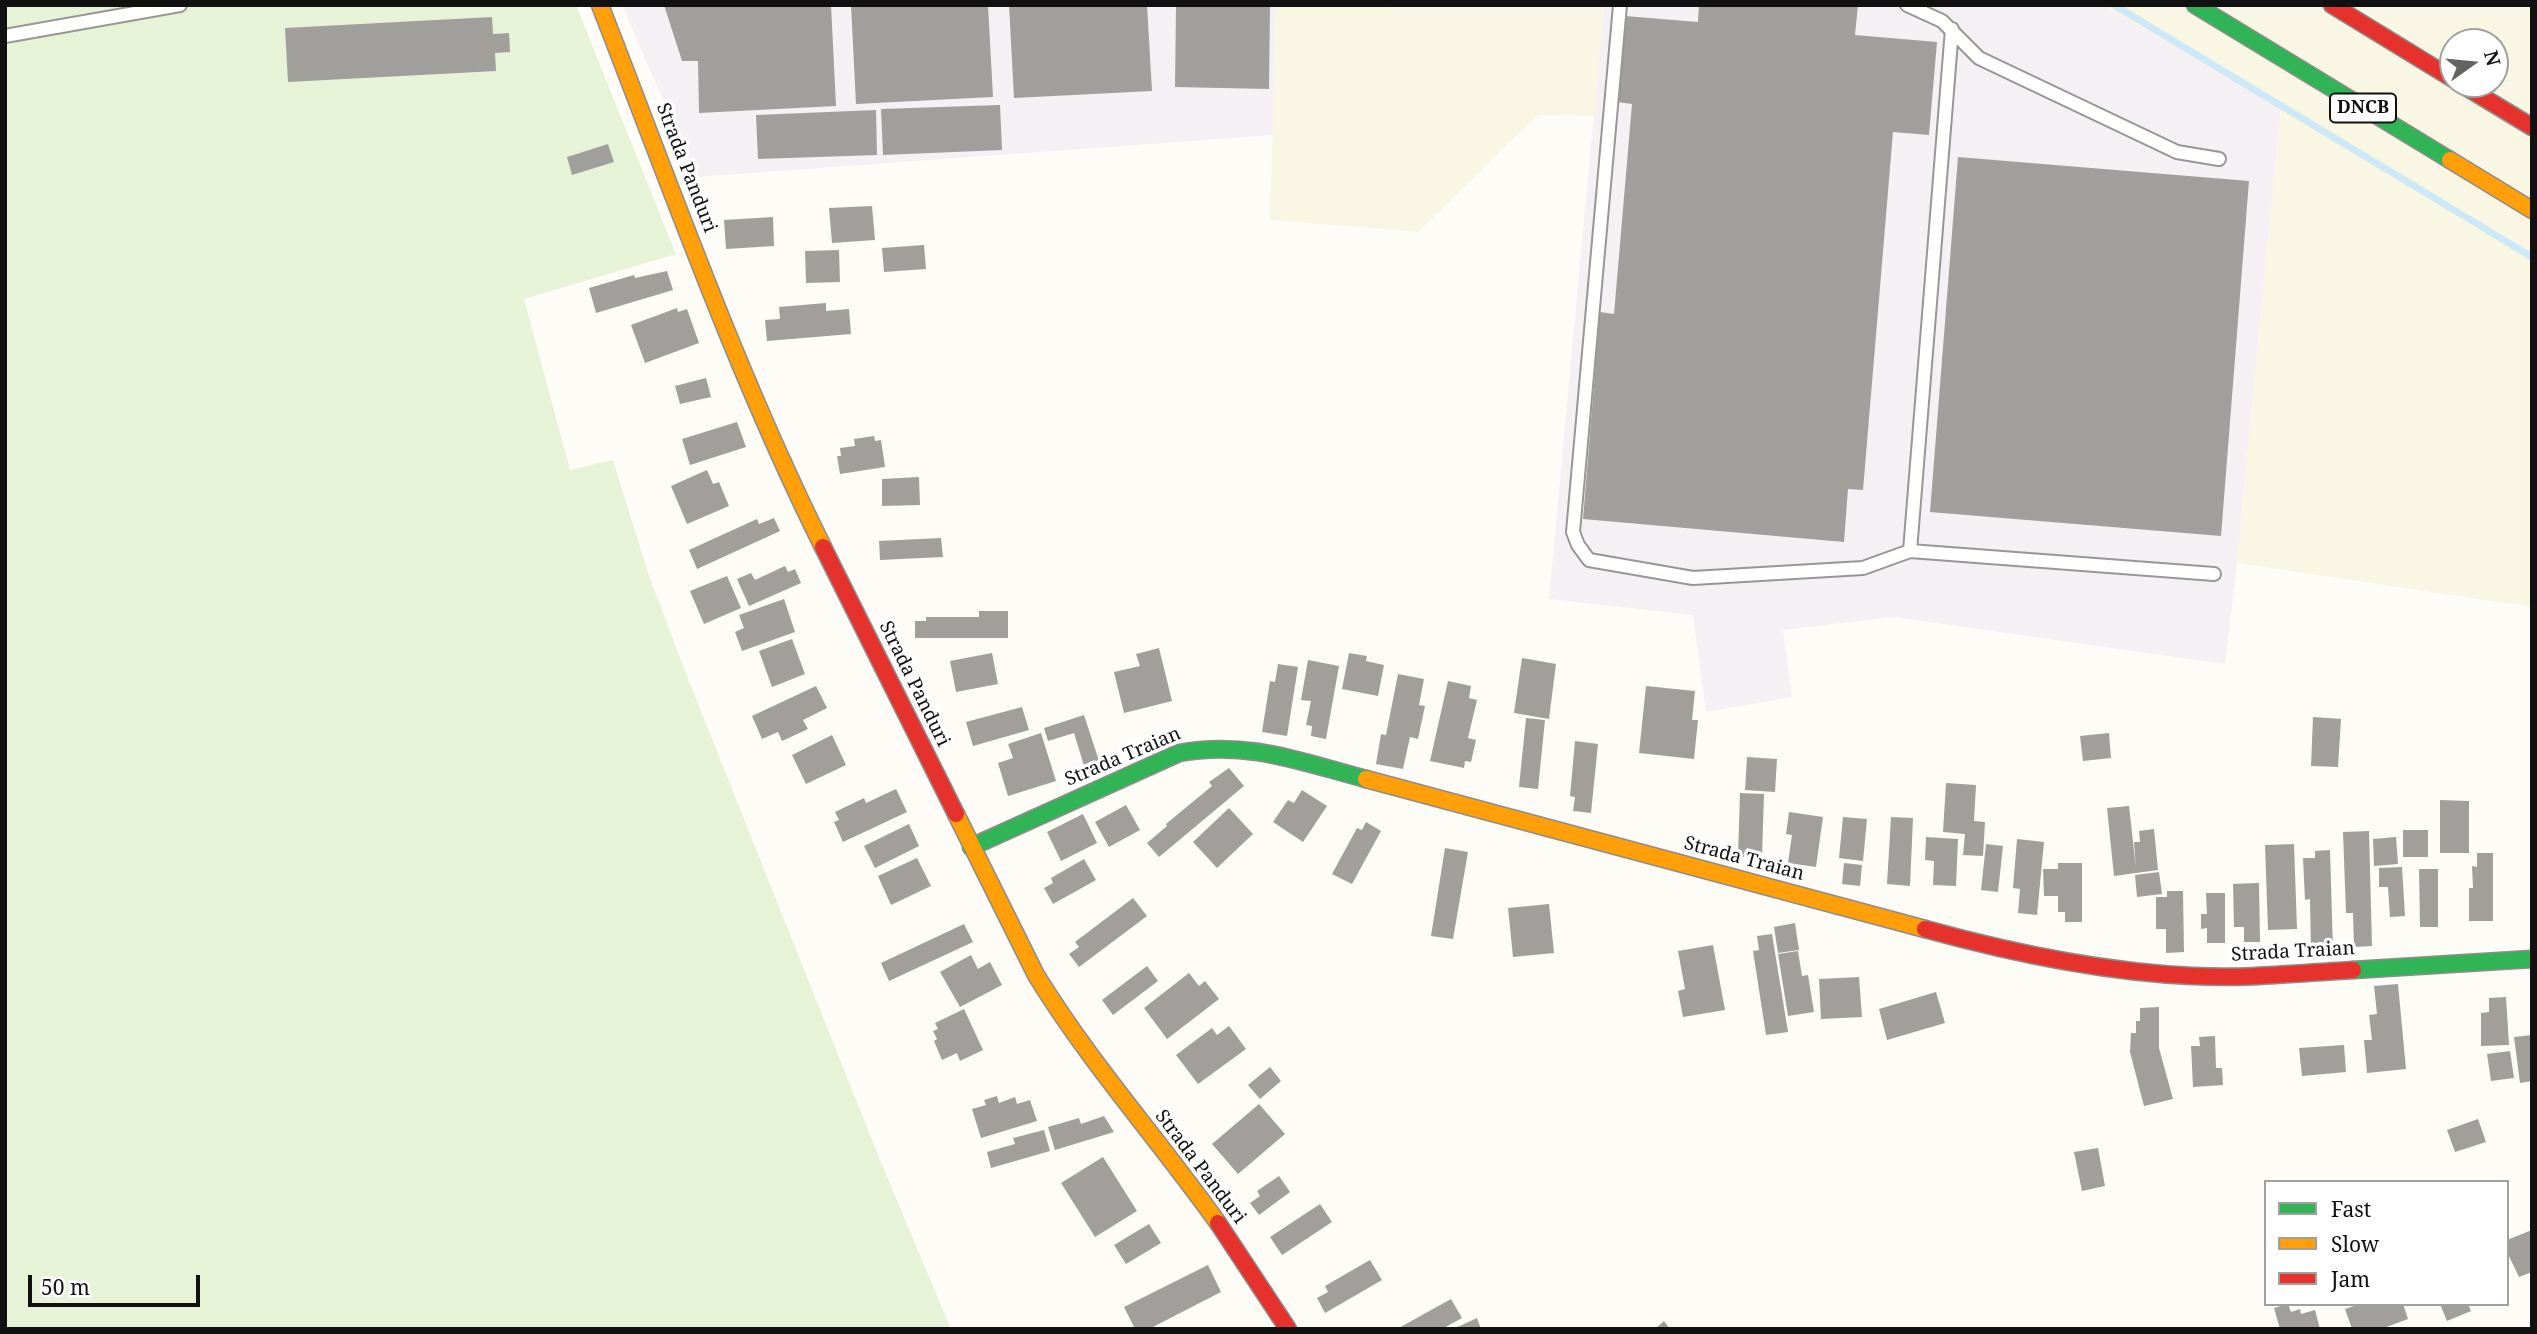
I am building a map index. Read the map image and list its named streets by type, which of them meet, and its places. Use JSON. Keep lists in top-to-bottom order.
{
  "streets": {
    "street": ["DNCB", "Strada Panduri", "Strada Traian"]
  },
  "crossings": [
    ["Strada Panduri", "Strada Traian"]
  ],
  "legend": ["Fast", "Slow", "Jam"],
  "scale_bar": "50 m",
  "north": "right"
}
